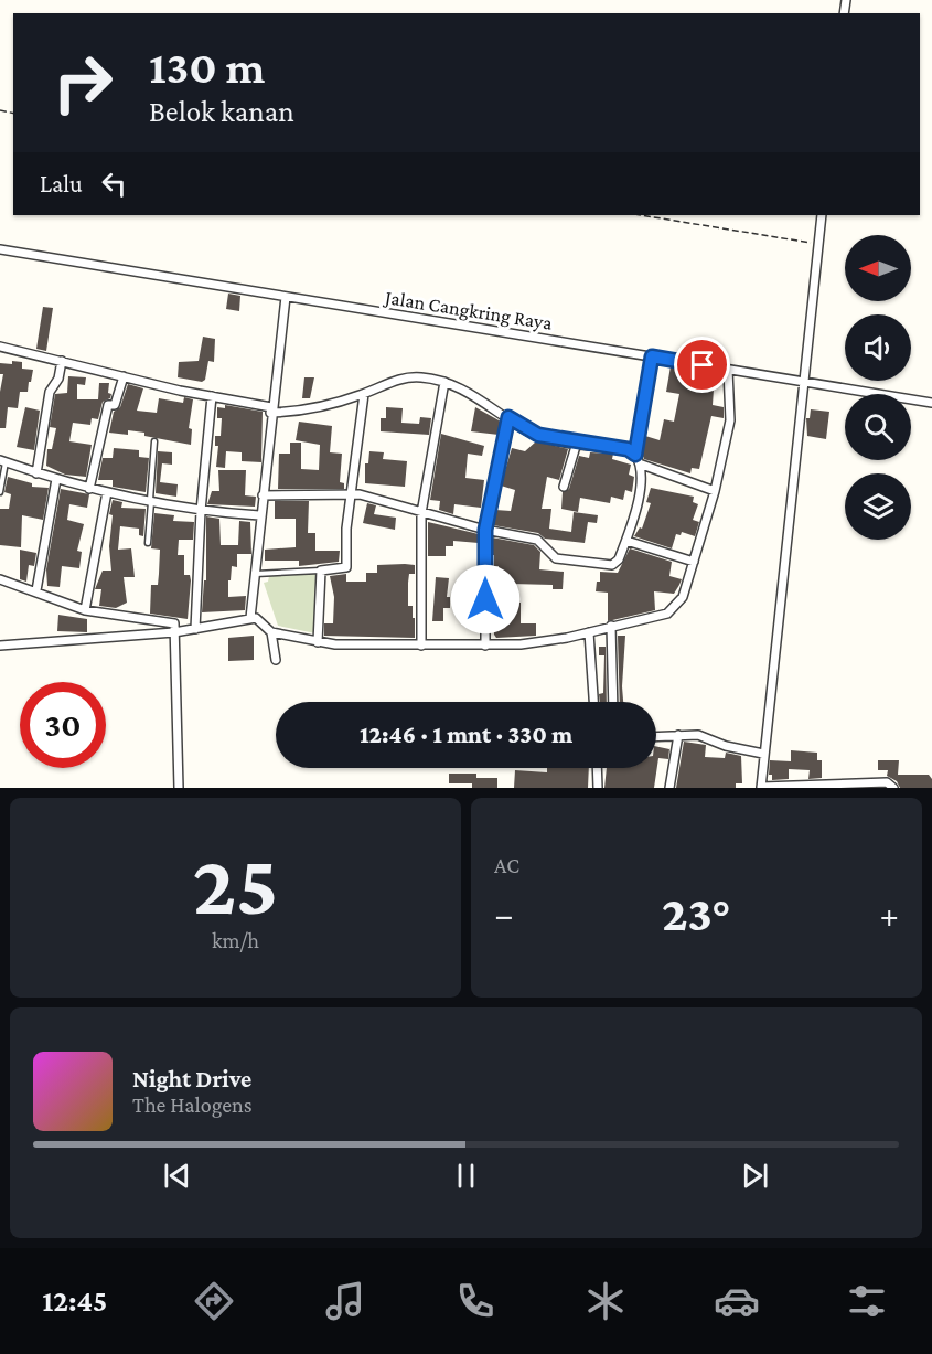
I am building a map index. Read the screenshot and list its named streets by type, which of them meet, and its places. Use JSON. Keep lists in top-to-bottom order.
{
  "streets": {
    "street": ["Jalan Cangkring Raya"]
  },
  "north": "left",
  "page": {
    "turn": ["130 m", "Belok kanan"],
    "then": "Lalu",
    "limit": "30",
    "trip": "12:46 · 1 mnt · 330 m",
    "tile": [
      ["25", "km/h"],
      "AC"
    ],
    "heat": ["−", "23°", "+"],
    "song": ["Night Drive", "The Halogens"],
    "tabs": "12:45"
  }
}
